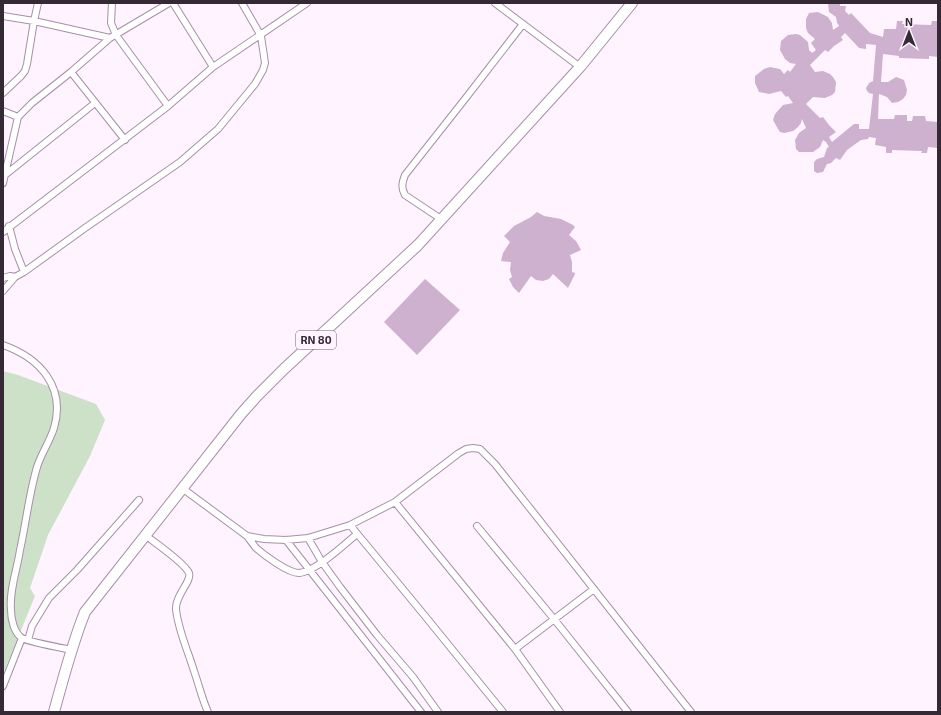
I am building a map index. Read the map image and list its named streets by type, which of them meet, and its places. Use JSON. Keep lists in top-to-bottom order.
{
  "streets": {
    "main road": ["RN 80"]
  },
  "north": "top"
}
